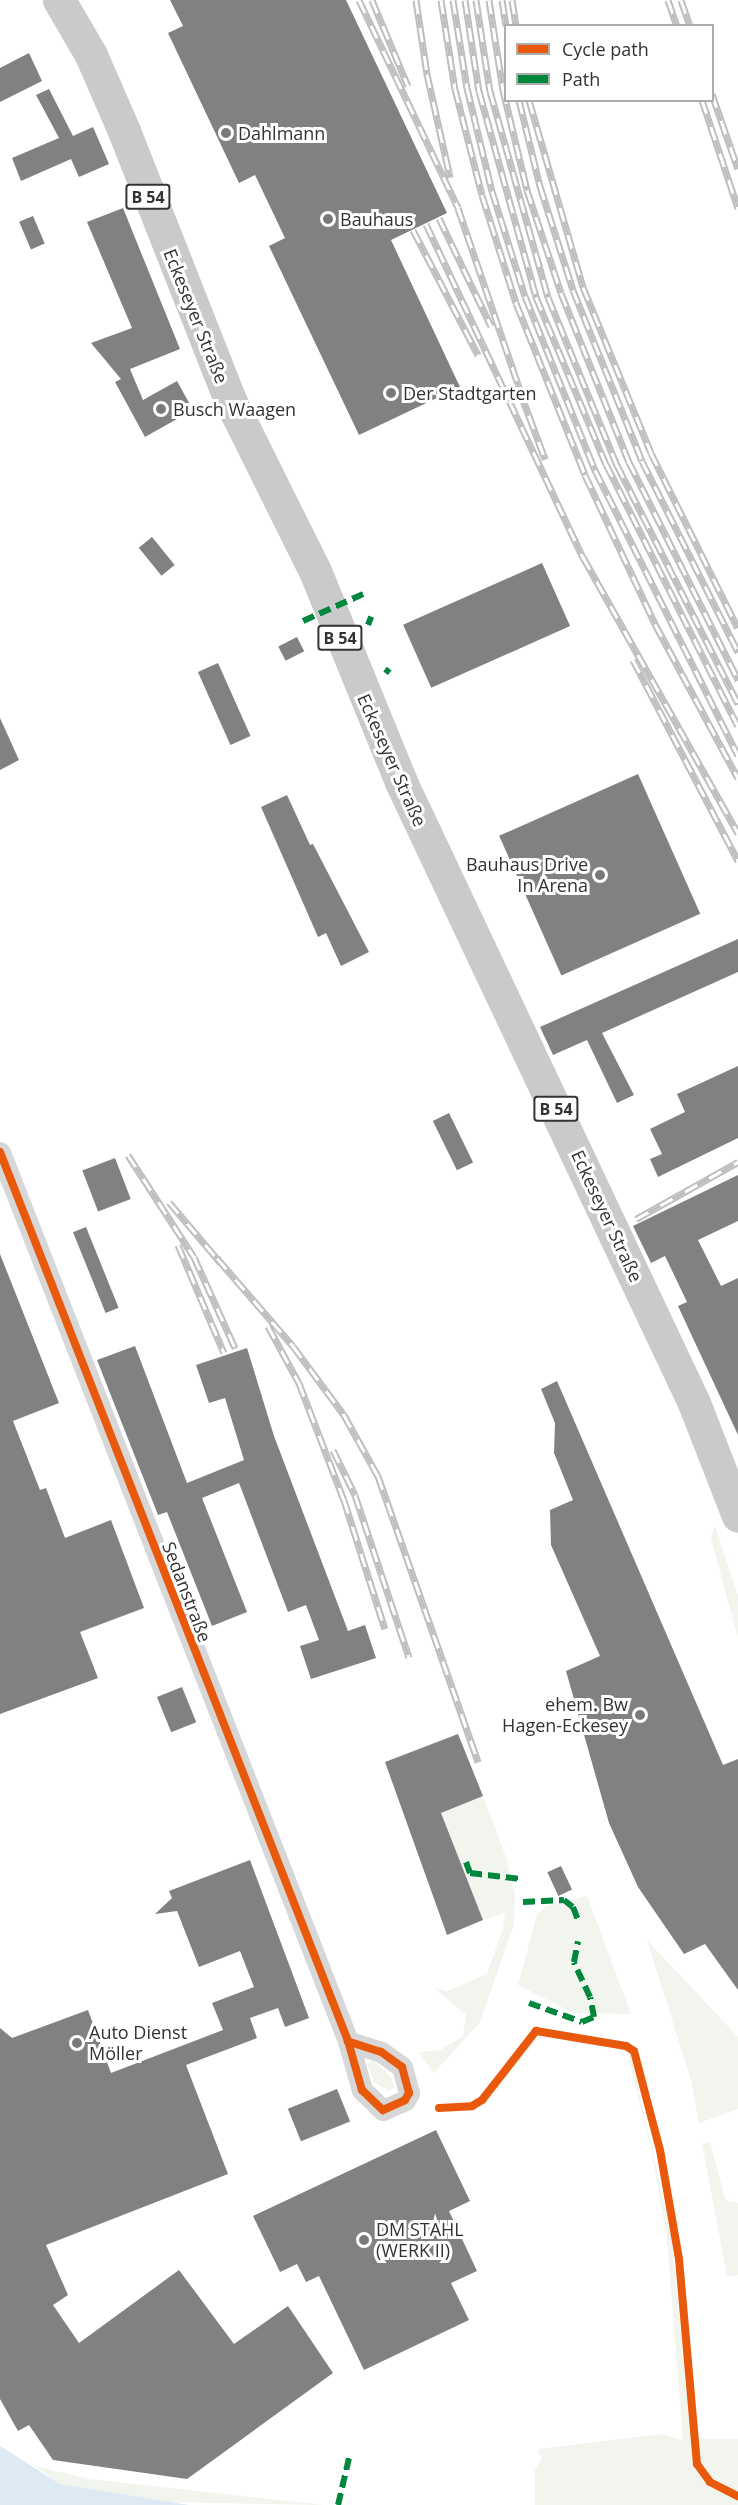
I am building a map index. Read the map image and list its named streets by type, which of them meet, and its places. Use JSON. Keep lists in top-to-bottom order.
{
  "streets": {
    "main road": ["B 54", "Eckeseyer Straße"],
    "street": ["Sedanstraße"]
  },
  "places": [
    "Dahlmann",
    "Bauhaus",
    "Der Stadtgarten",
    "Busch Waagen",
    "Bauhaus Drive In Arena",
    "ehem. Bw Hagen-Eckesey",
    "Auto Dienst Möller",
    "DM STAHL (WERK II)"
  ],
  "legend": ["Cycle path", "Path"]
}
